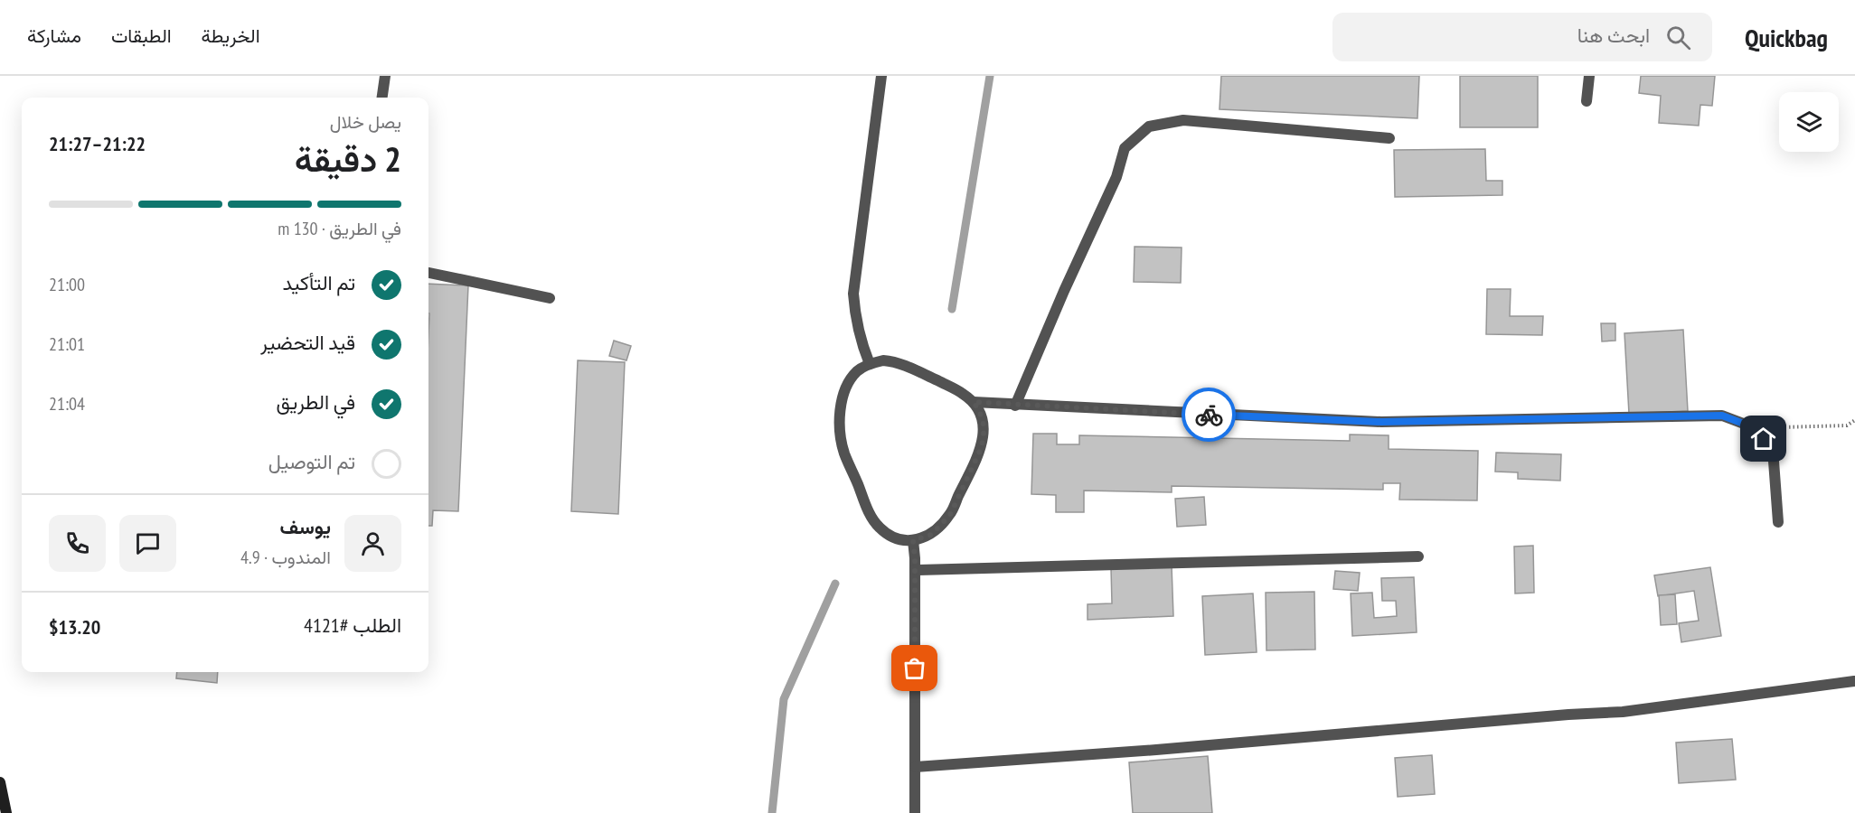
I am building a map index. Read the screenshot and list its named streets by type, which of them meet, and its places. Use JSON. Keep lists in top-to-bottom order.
{
  "page": {
    "header": "Quickbag",
    "search": "ابحث هنا",
    "nav": ["الخريطة", "الطبقات", "مشاركة"],
    "heading": ["2 دقيقة", "يصل خلال", "21:22–21:27"],
    "panel": [
      "يوسف",
      "المندوب · 4.9",
      "الطلب #4121",
      "$13.20"
    ],
    "bar": "في الطريق · 130 m",
    "list": [
      ["تم التأكيد", "21:00"],
      ["قيد التحضير", "21:01"],
      ["في الطريق", "21:04"],
      "تم التوصيل"
    ]
  }
}
